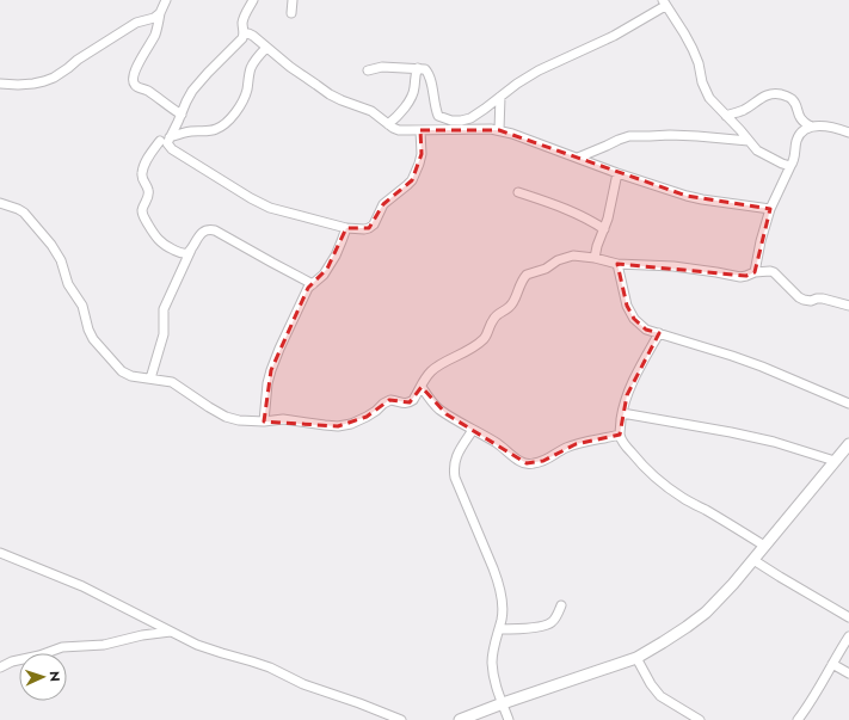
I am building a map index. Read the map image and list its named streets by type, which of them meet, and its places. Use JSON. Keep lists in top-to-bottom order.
{
  "north": "right"
}
